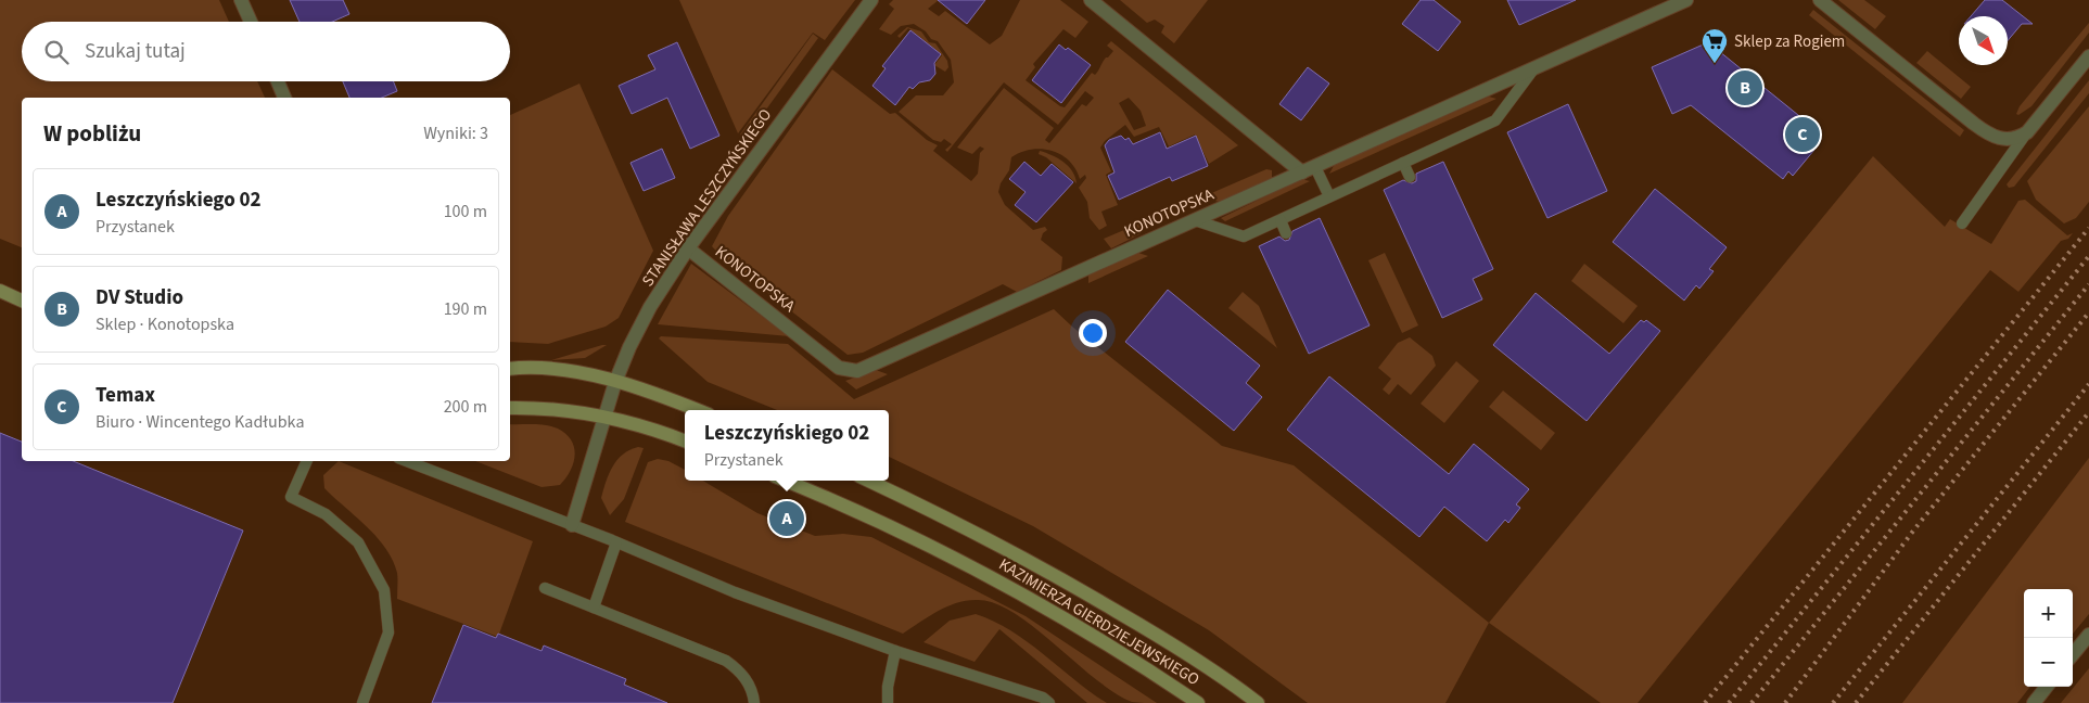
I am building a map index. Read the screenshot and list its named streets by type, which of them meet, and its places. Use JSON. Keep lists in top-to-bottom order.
{
  "streets": {
    "street": ["STANISŁAWA LESZCZYŃSKIEGO", "KONOTOPSKA", "KAZIMIERZA GIERDZIEJEWSKIEGO"]
  },
  "crossings": [
    ["STANISŁAWA LESZCZYŃSKIEGO", "KONOTOPSKA"]
  ],
  "places": {
    "supermarket": ["Sklep za Rogiem"]
  },
  "north": "bottom right",
  "page": {
    "search": "Szukaj tutaj",
    "pins": ["B", "C", "A"],
    "heading": ["W pobliżu", "Wyniki: 3"],
    "list": [
      {
        "mark": "A",
        "name": "Leszczyńskiego 02",
        "note": "Przystanek",
        "value": "100 m"
      },
      {
        "mark": "B",
        "name": "DV Studio",
        "note": "Sklep · Konotopska",
        "value": "190 m"
      },
      {
        "mark": "C",
        "name": "Temax",
        "note": "Biuro · Wincentego Kadłubka",
        "value": "200 m"
      }
    ],
    "popup": ["Leszczyńskiego 02", "Przystanek"],
    "map_buttons": ["+", "−"]
  }
}
